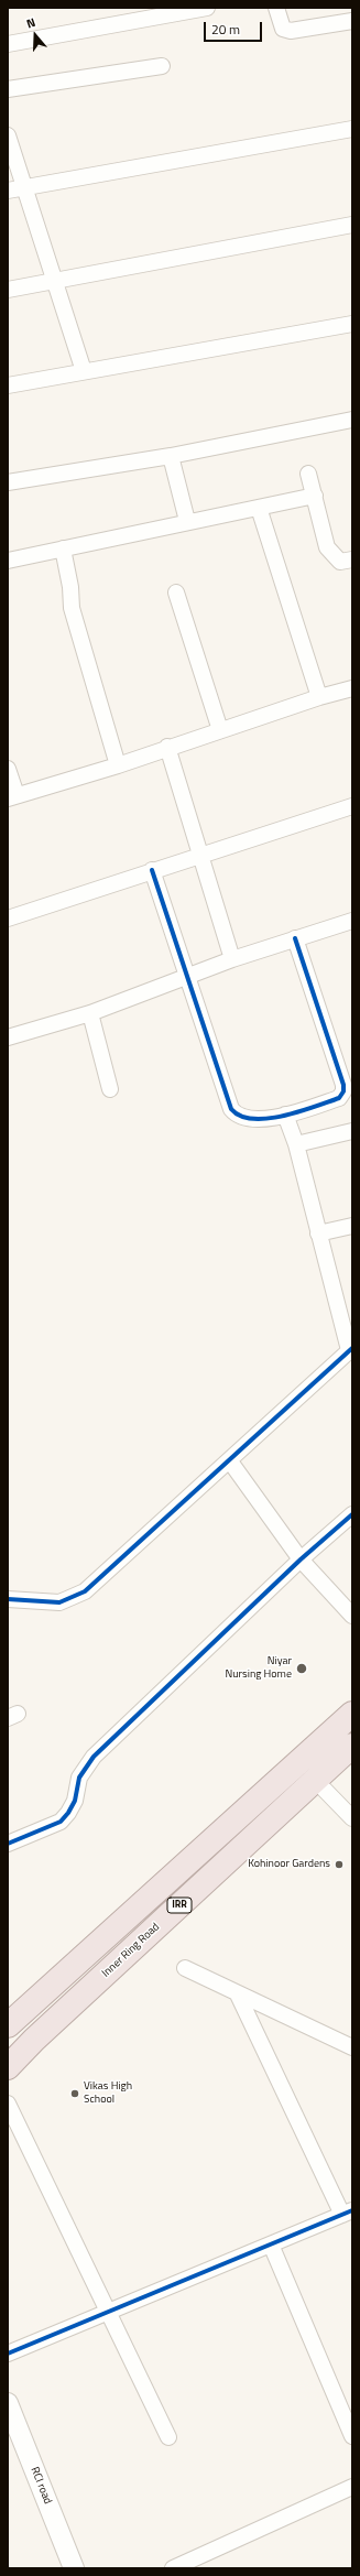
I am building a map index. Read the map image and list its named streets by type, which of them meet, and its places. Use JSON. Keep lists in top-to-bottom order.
{
  "streets": {
    "highway": ["IRR", "Inner Ring Road"],
    "street": ["RCI road"]
  },
  "places": ["Niyar Nursing Home", "Kohinoor Gardens", "Vikas High School"],
  "scale_bar": "20 m",
  "north": "top"
}
